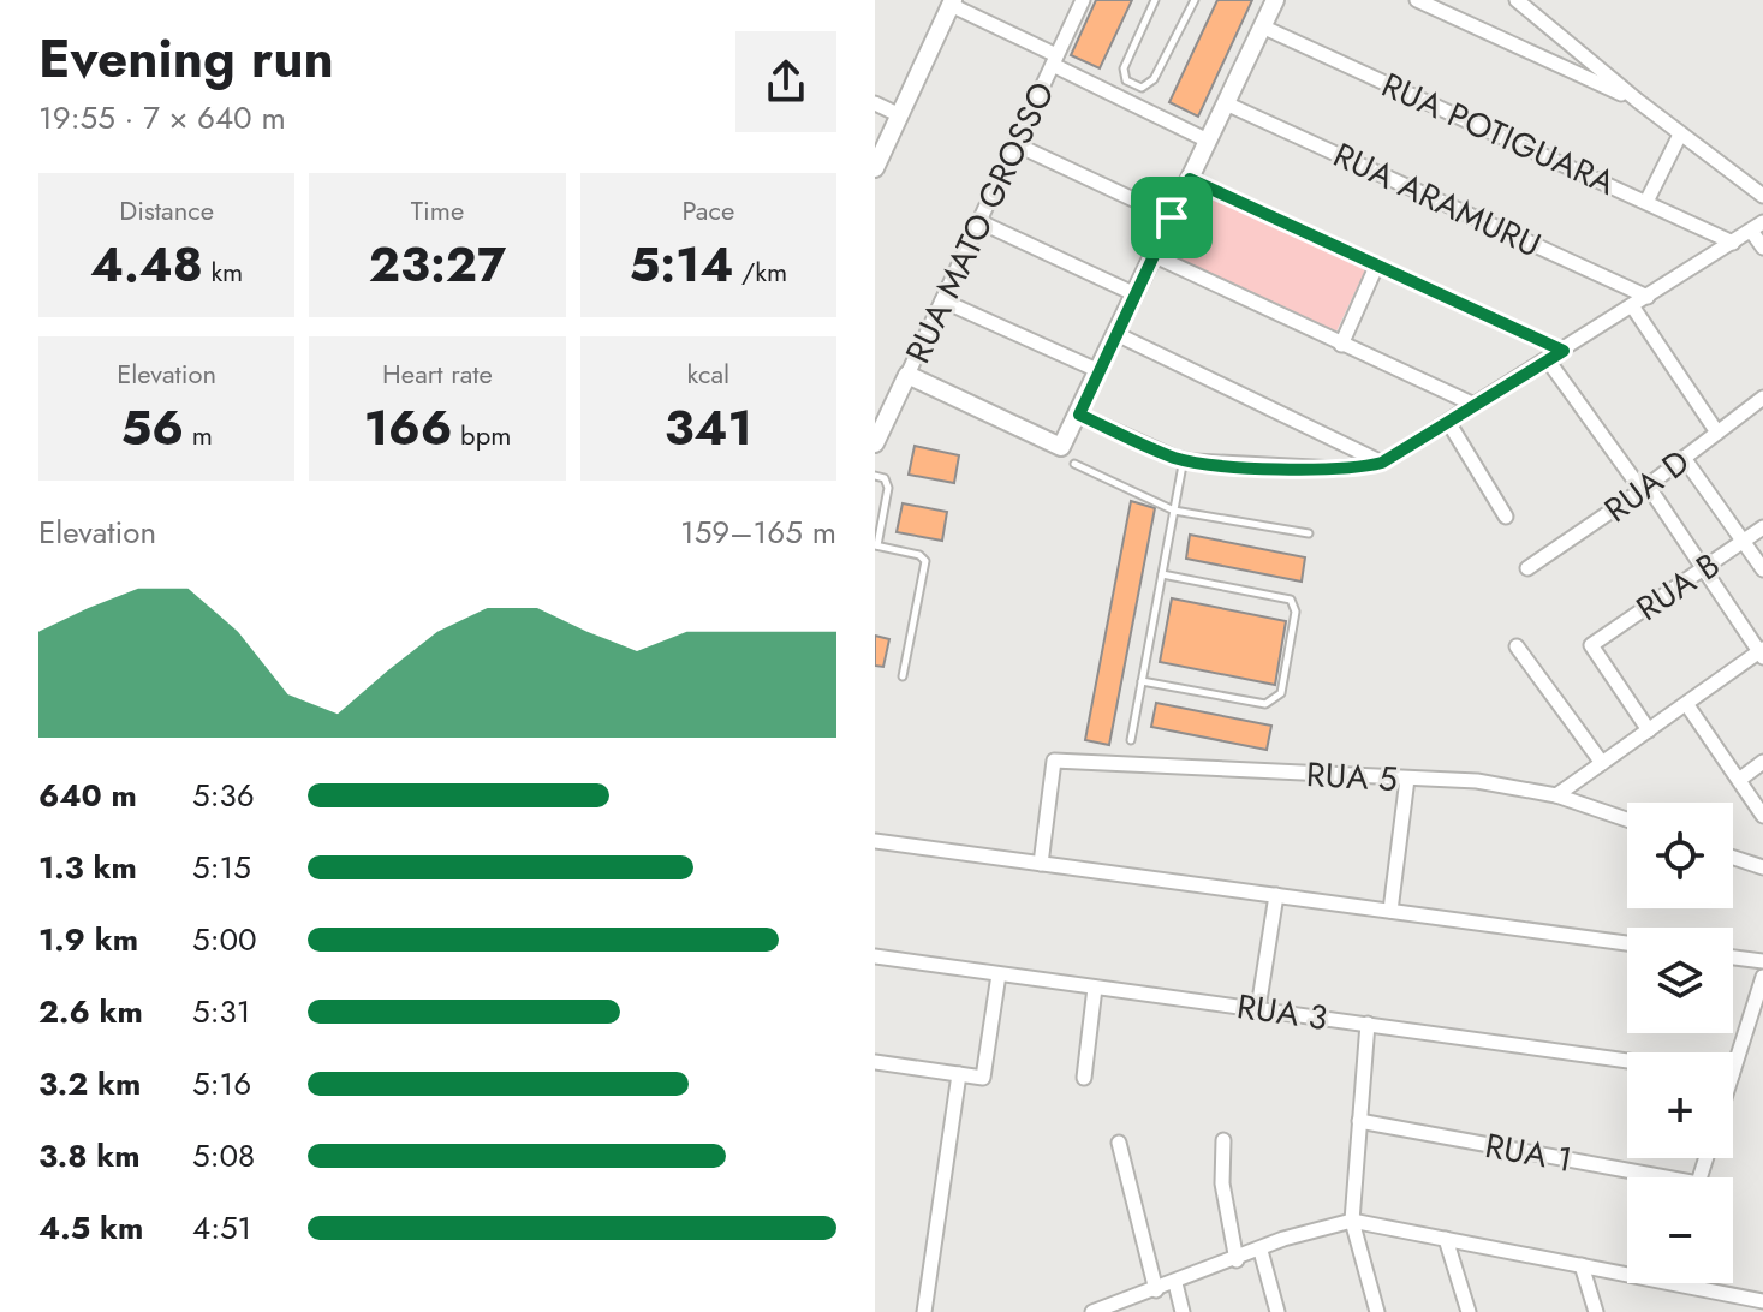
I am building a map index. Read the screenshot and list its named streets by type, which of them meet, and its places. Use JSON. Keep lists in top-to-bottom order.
{
  "streets": {
    "street": [
      "RUA POTIGUARA",
      "RUA ARAMURU",
      "RUA MATO GROSSO",
      "RUA D",
      "RUA B",
      "RUA 5",
      "RUA 3",
      "RUA 1"
    ]
  },
  "page": {
    "heading": ["Evening run", "19:55 · 7 × 640 m"],
    "stats": [
      ["Distance", "4.48 km"],
      ["Time", "23:27"],
      ["Pace", "5:14 /km"],
      ["Elevation", "56 m"],
      ["Heart rate", "166 bpm"],
      ["kcal", "341"]
    ],
    "chart": ["Elevation", "159–165 m"],
    "list": [
      {
        "name": "640 m",
        "note": "5:36"
      },
      {
        "name": "1.3 km",
        "note": "5:15"
      },
      {
        "name": "1.9 km",
        "note": "5:00"
      },
      {
        "name": "2.6 km",
        "note": "5:31"
      },
      {
        "name": "3.2 km",
        "note": "5:16"
      },
      {
        "name": "3.8 km",
        "note": "5:08"
      },
      {
        "name": "4.5 km",
        "note": "4:51"
      }
    ],
    "map_buttons": ["+", "−"]
  }
}
